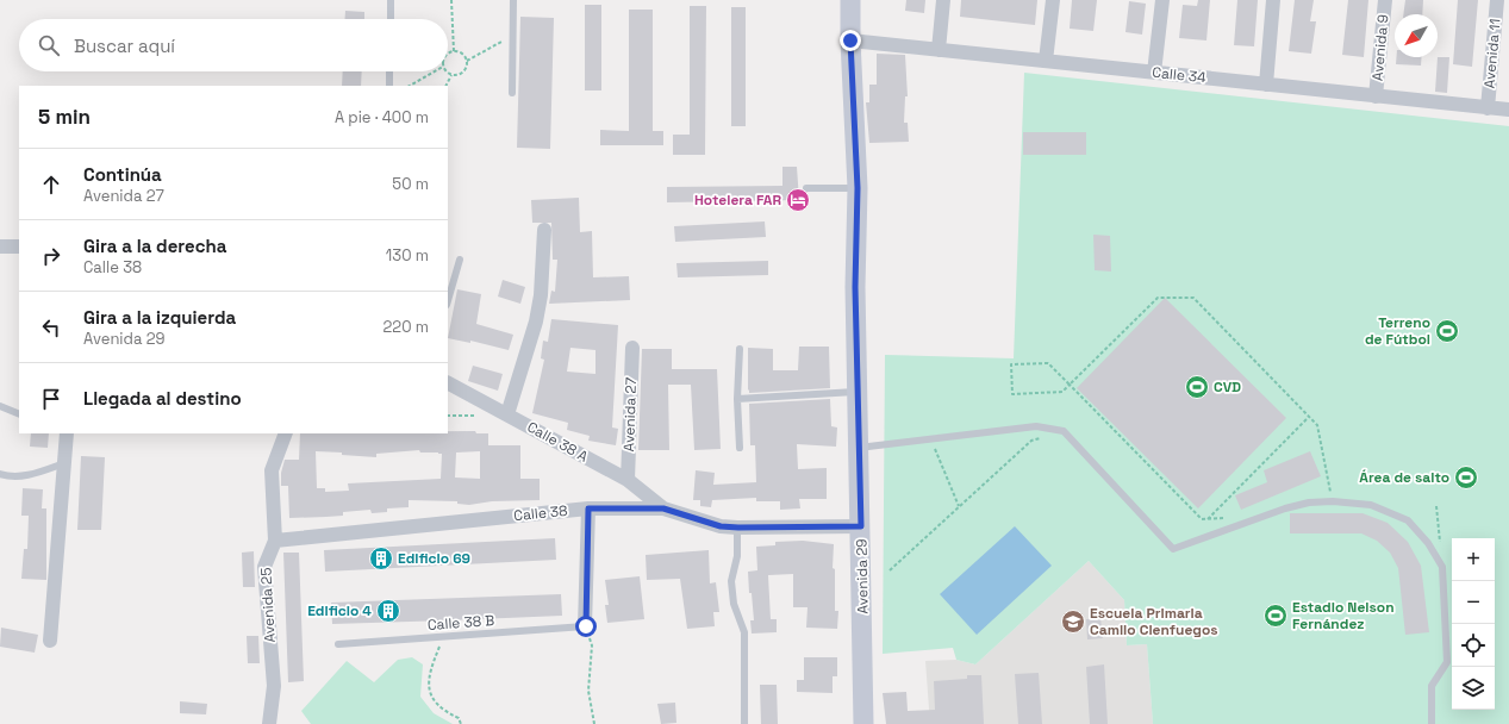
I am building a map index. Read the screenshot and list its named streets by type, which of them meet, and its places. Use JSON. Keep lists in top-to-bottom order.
{
  "streets": {
    "main road": ["Avenida 29"],
    "street": [
      "Avenida 9",
      "Avenida 11",
      "Calle 34",
      "Avenida 27",
      "Calle 38 A",
      "Calle 38",
      "Avenida 25"
    ],
    "lane": ["Calle 38 B"]
  },
  "crossings": [
    ["Avenida 9", "Calle 34"],
    ["Avenida 11", "Calle 34"],
    ["Calle 34", "Avenida 29"],
    ["Avenida 27", "Calle 38 A"],
    ["Calle 38 A", "Calle 38"],
    ["Calle 38", "Avenida 29"],
    ["Calle 38", "Avenida 25"]
  ],
  "places": {
    "hotel": ["Hotelera FAR"],
    "sports": [
      "Terreno de Fútbol",
      "CVD",
      "Área de salto",
      "Estadio Nelson Fernández"
    ],
    "building": ["Edificio 69", "Edificio 4"],
    "school or university": ["Escuela Primaria Camilo Cienfuegos"]
  },
  "north": "bottom left",
  "page": {
    "search": "Buscar aquí",
    "heading": ["5 min", "A pie · 400 m"],
    "list": [
      ["Continúa", "Avenida 27", "50 m"],
      ["Gira a la derecha", "Calle 38", "130 m"],
      ["Gira a la izquierda", "Avenida 29", "220 m"],
      "Llegada al destino"
    ],
    "map_buttons": ["+", "−"]
  }
}
